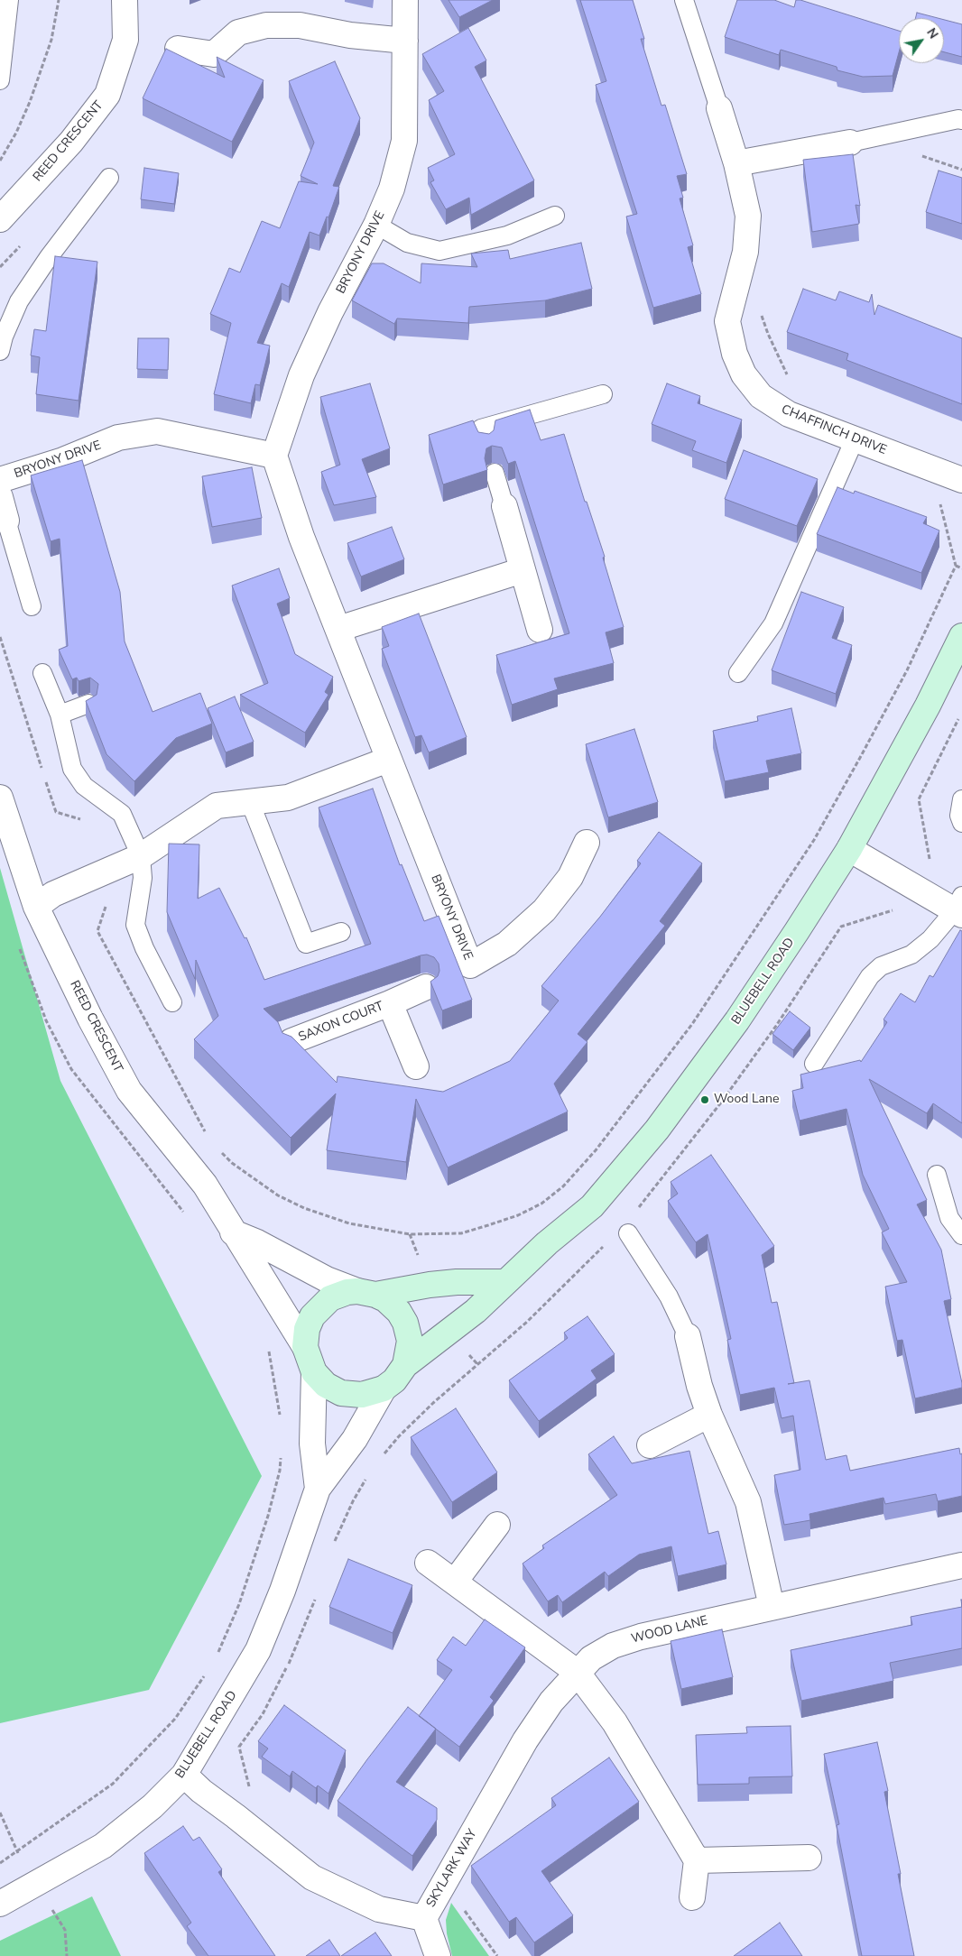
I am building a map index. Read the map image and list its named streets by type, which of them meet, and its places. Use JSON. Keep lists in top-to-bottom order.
{
  "streets": {
    "street": [
      "REED CRESCENT",
      "BRYONY DRIVE",
      "CHAFFINCH DRIVE",
      "BLUEBELL ROAD",
      "SAXON COURT",
      "WOOD LANE",
      "SKYLARK WAY"
    ]
  },
  "crossings": [
    ["REED CRESCENT", "BLUEBELL ROAD"],
    ["BLUEBELL ROAD", "SKYLARK WAY"],
    ["WOOD LANE", "SKYLARK WAY"]
  ],
  "places": ["Wood Lane"],
  "north": "top right"
}
